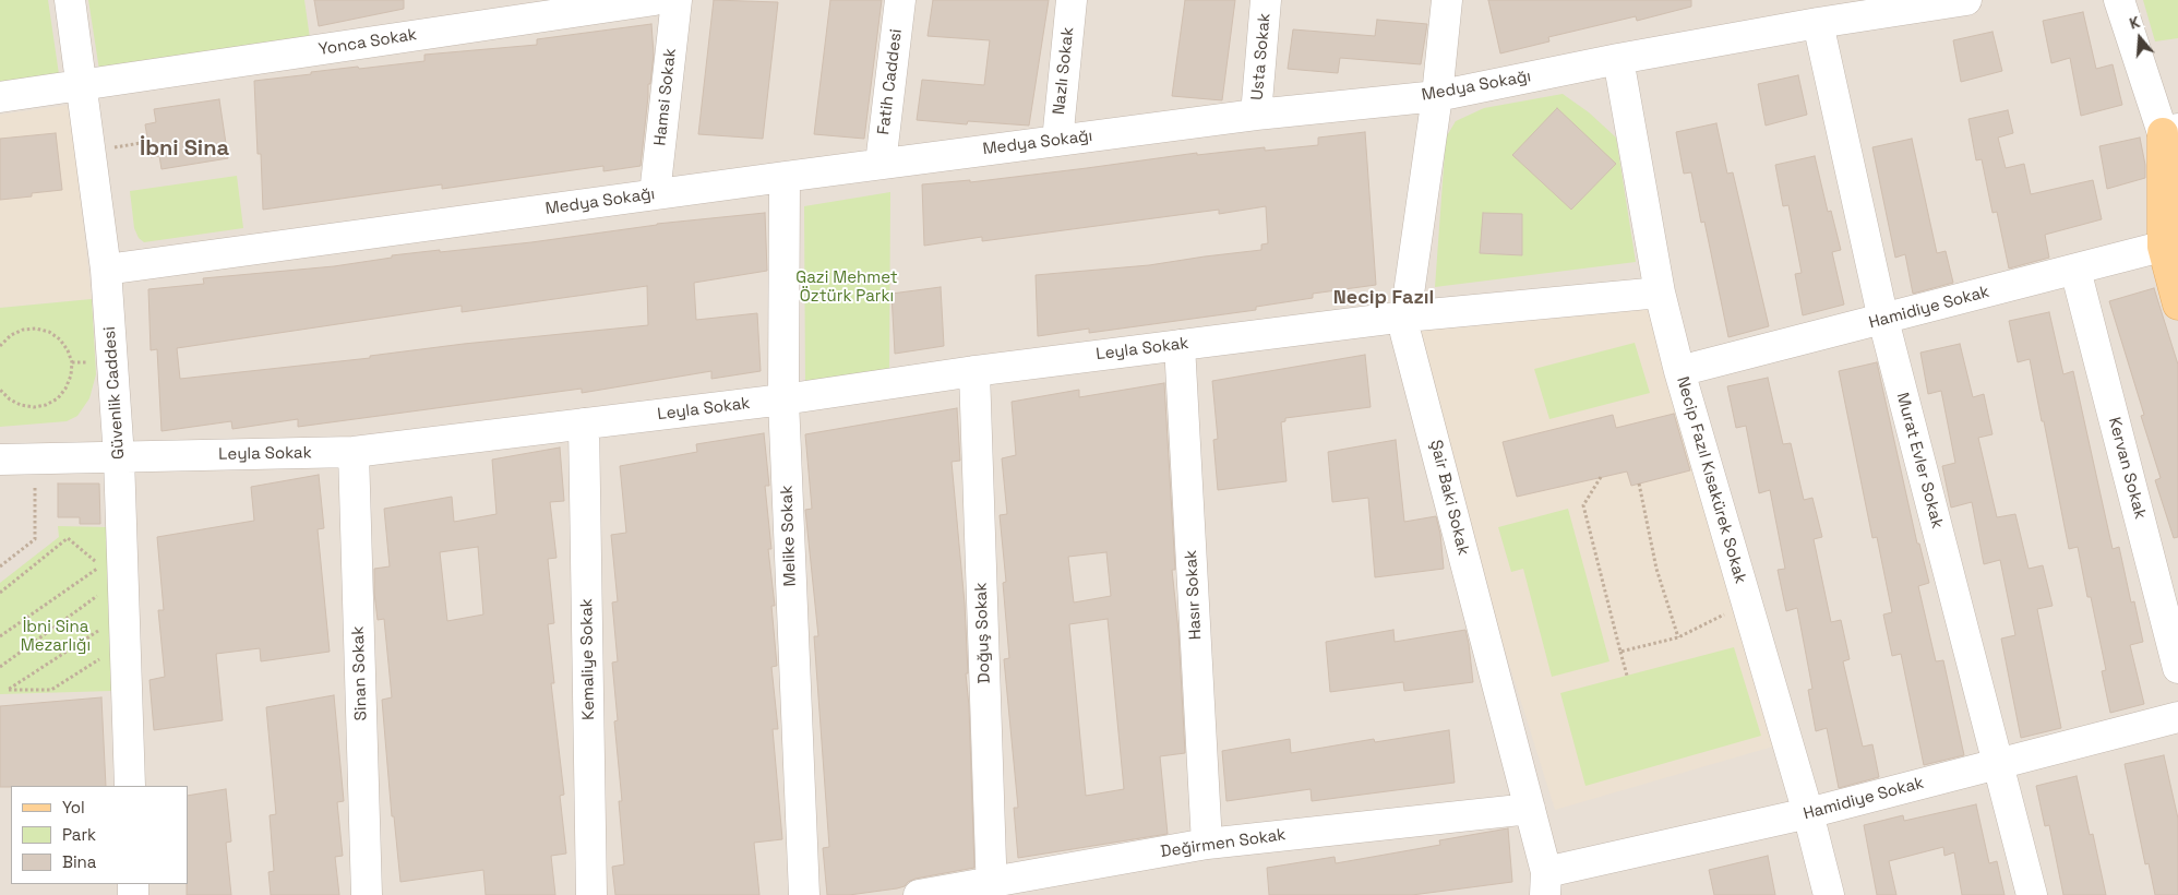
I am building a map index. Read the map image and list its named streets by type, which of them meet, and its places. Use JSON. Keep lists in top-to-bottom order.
{
  "streets": {
    "street": [
      "Yonca Sokak",
      "Usta Sokak",
      "Nazlı Sokak",
      "Fatih Caddesi",
      "Medya Sokağı",
      "Hamsi Sokak",
      "Hamidiye Sokak",
      "Leyla Sokak",
      "Güvenlik Caddesi",
      "Murat Evler Sokak",
      "Kervan Sokak",
      "Necip Fazıl Kısakürek Sokak",
      "Şair Baki Sokak",
      "Melike Sokak",
      "Hasır Sokak",
      "Doğuş Sokak",
      "Kemaliye Sokak",
      "Sinan Sokak",
      "Değirmen Sokak"
    ]
  },
  "crossings": [
    ["Yonca Sokak", "Güvenlik Caddesi"],
    ["Usta Sokak", "Medya Sokağı"],
    ["Nazlı Sokak", "Medya Sokağı"],
    ["Fatih Caddesi", "Medya Sokağı"],
    ["Medya Sokağı", "Hamsi Sokak"],
    ["Medya Sokağı", "Güvenlik Caddesi"],
    ["Medya Sokağı", "Murat Evler Sokak"],
    ["Medya Sokağı", "Necip Fazıl Kısakürek Sokak"],
    ["Medya Sokağı", "Şair Baki Sokak"],
    ["Medya Sokağı", "Melike Sokak"],
    ["Hamidiye Sokak", "Murat Evler Sokak"],
    ["Hamidiye Sokak", "Kervan Sokak"],
    ["Hamidiye Sokak", "Necip Fazıl Kısakürek Sokak"],
    ["Hamidiye Sokak", "Şair Baki Sokak"],
    ["Leyla Sokak", "Güvenlik Caddesi"],
    ["Leyla Sokak", "Necip Fazıl Kısakürek Sokak"],
    ["Leyla Sokak", "Şair Baki Sokak"],
    ["Leyla Sokak", "Melike Sokak"],
    ["Leyla Sokak", "Hasır Sokak"],
    ["Leyla Sokak", "Doğuş Sokak"],
    ["Leyla Sokak", "Kemaliye Sokak"],
    ["Leyla Sokak", "Sinan Sokak"],
    ["Şair Baki Sokak", "Değirmen Sokak"],
    ["Hasır Sokak", "Değirmen Sokak"],
    ["Doğuş Sokak", "Değirmen Sokak"]
  ],
  "districts": ["İbni Sina", "Necip Fazıl"],
  "parks": ["Gazi Mehmet Öztürk Parkı", "İbni Sina Mezarlığı"],
  "legend": ["Yol", "Park", "Bina"],
  "north": "top"
}
